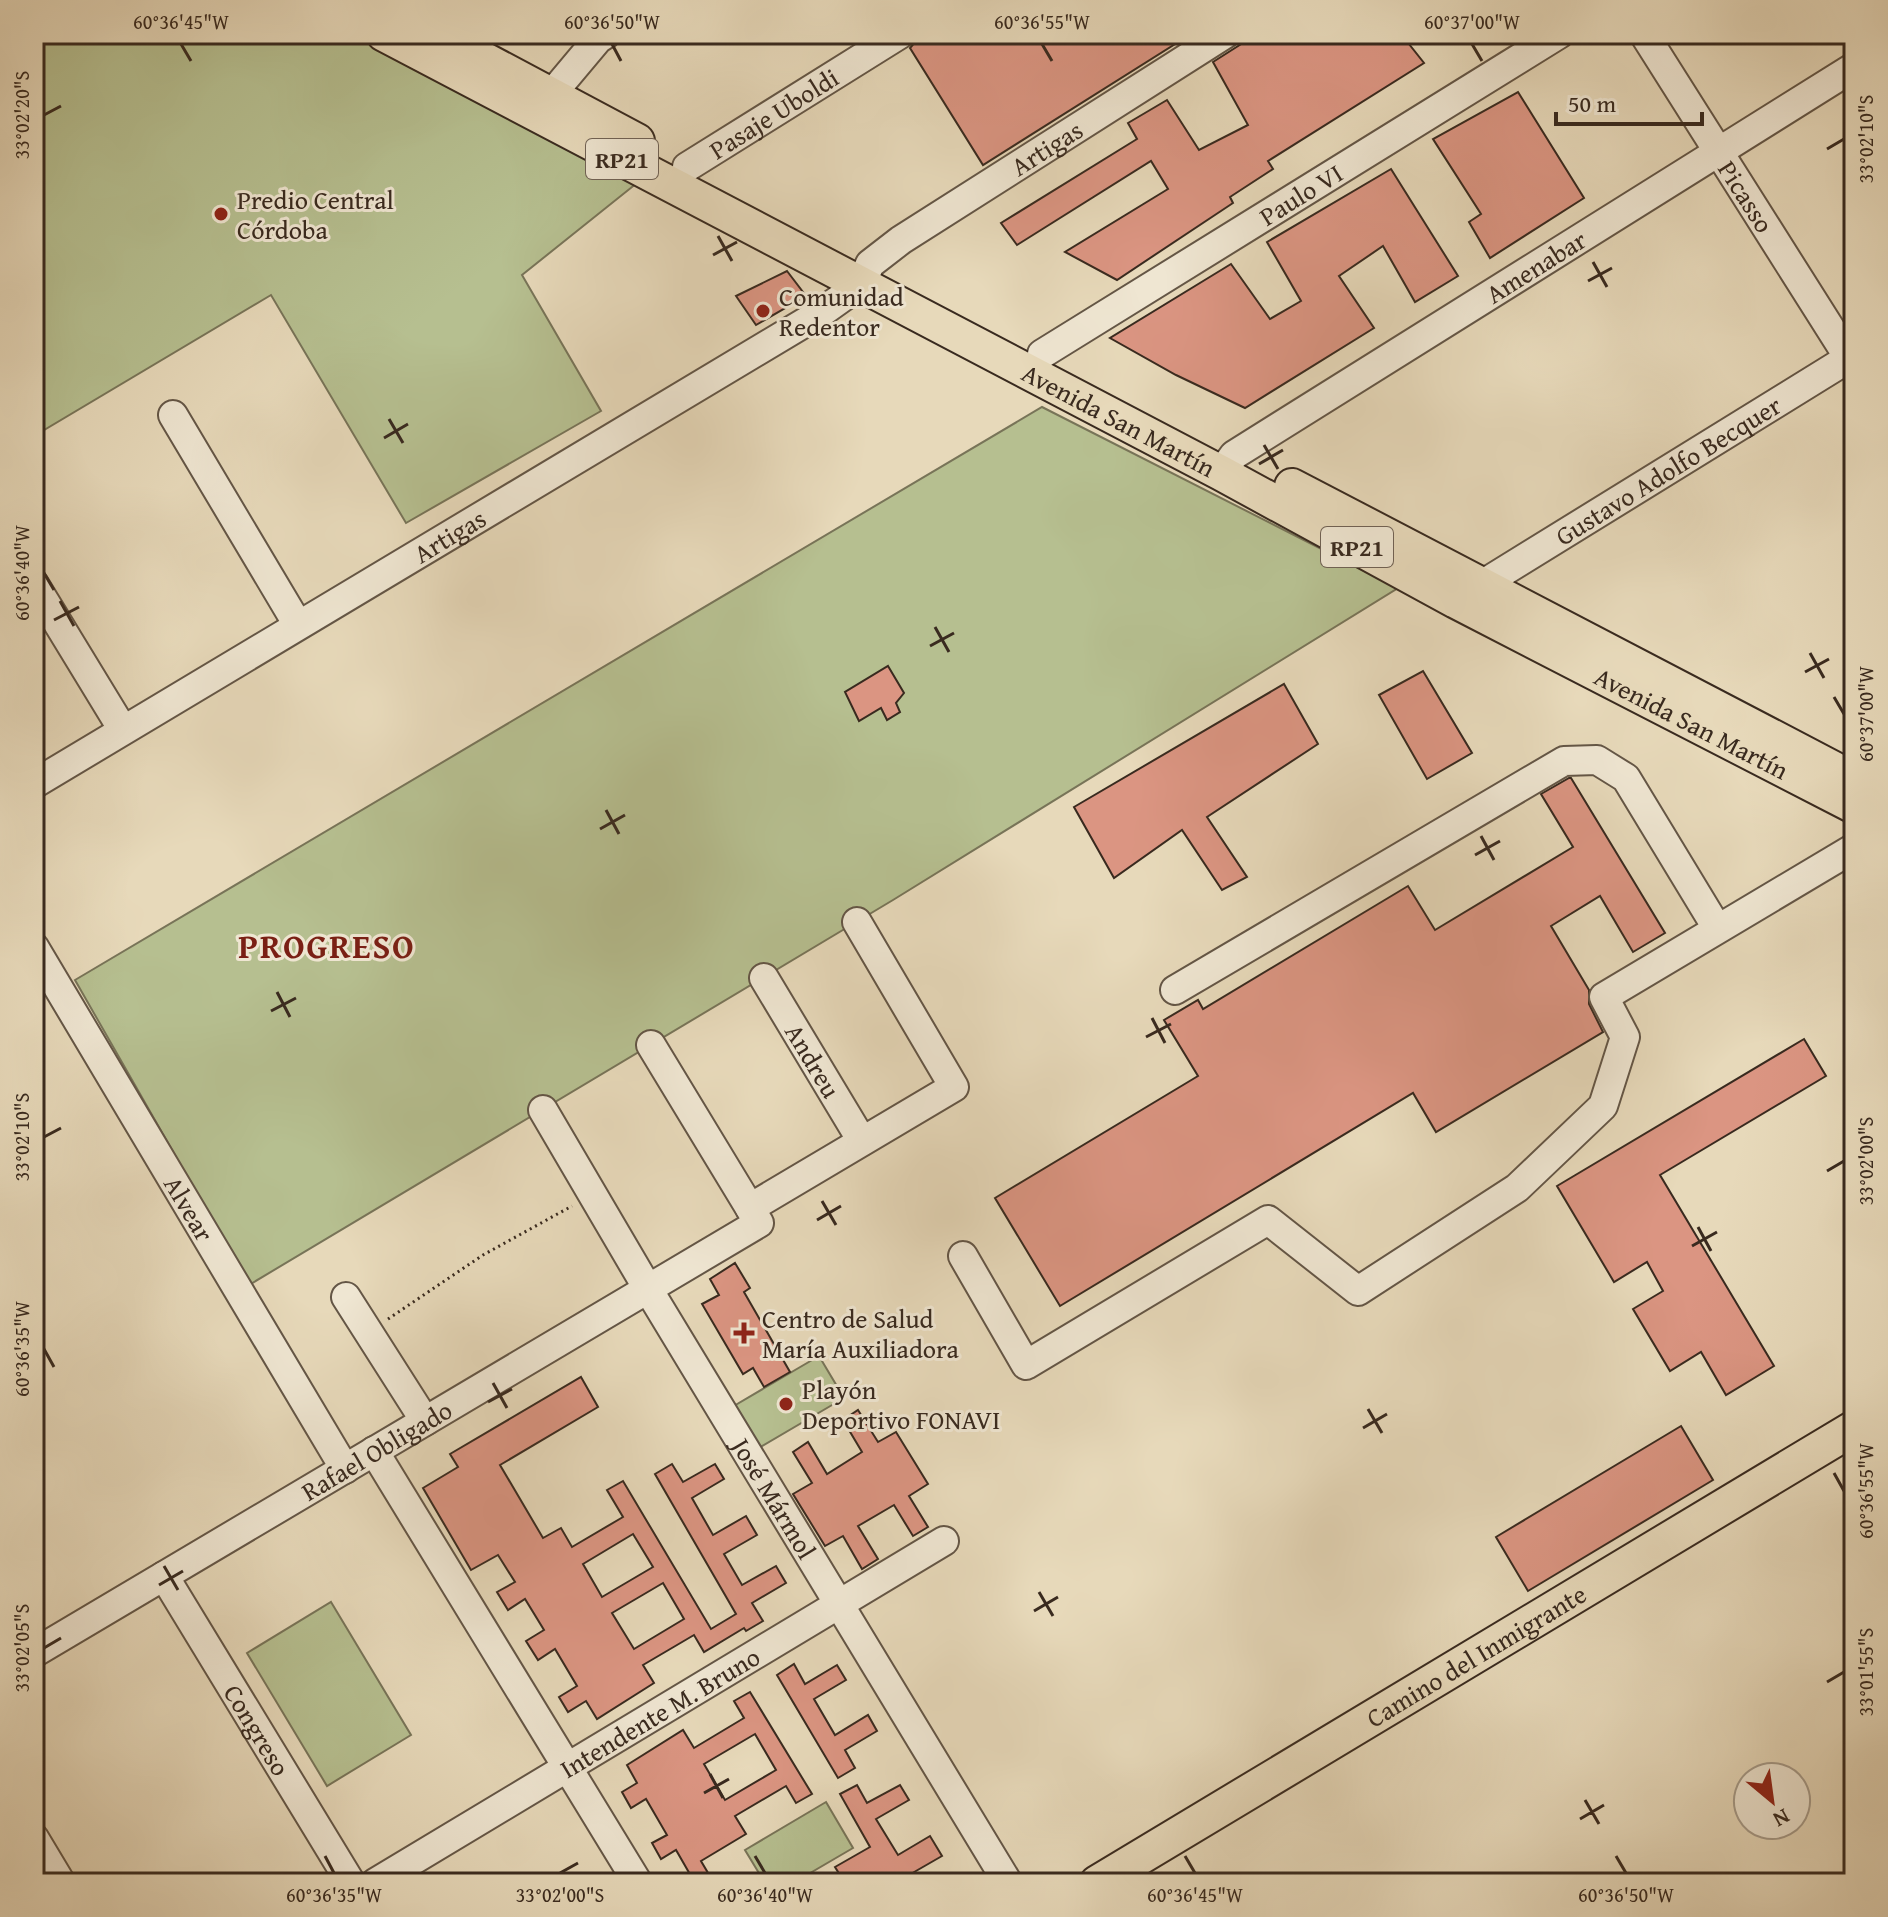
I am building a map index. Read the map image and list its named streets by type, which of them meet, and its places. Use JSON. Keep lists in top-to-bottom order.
{
  "streets": {
    "main road": ["RP21", "Avenida San Martín", "Camino del Inmigrante"],
    "street": [
      "Pasaje Uboldi",
      "Artigas",
      "Paulo VI",
      "Picasso",
      "Amenabar",
      "Gustavo Adolfo Becquer",
      "Andreu",
      "Alvear",
      "Rafael Obligado",
      "José Mármol",
      "Intendente M. Bruno",
      "Congreso"
    ]
  },
  "crossings": [
    ["Pasaje Uboldi", "Avenida San Martín"],
    ["Artigas", "Avenida San Martín"],
    ["Paulo VI", "Avenida San Martín"],
    ["Picasso", "Amenabar"],
    ["Picasso", "Gustavo Adolfo Becquer"],
    ["Amenabar", "Avenida San Martín"],
    ["Avenida San Martín", "Gustavo Adolfo Becquer"],
    ["Andreu", "Rafael Obligado"],
    ["Alvear", "Rafael Obligado"],
    ["Rafael Obligado", "José Mármol"],
    ["Rafael Obligado", "Congreso"],
    ["José Mármol", "Intendente M. Bruno"]
  ],
  "districts": ["PROGRESO"],
  "places": {
    "other": ["Predio Central Córdoba", "Comunidad Redentor", "Playón Deportivo FONAVI"],
    "health": ["Centro de Salud María Auxiliadora"]
  },
  "scale_bar": "50 m",
  "north": "bottom right",
  "coordinates": [
    "60°36'45\"W",
    "60°36'50\"W",
    "60°36'55\"W",
    "60°37'00\"W",
    "33°02'20\"S",
    "33°02'10\"S",
    "60°36'40\"W",
    "33°02'00\"S",
    "60°36'35\"W",
    "33°02'05\"S",
    "33°01'55\"S"
  ]
}
